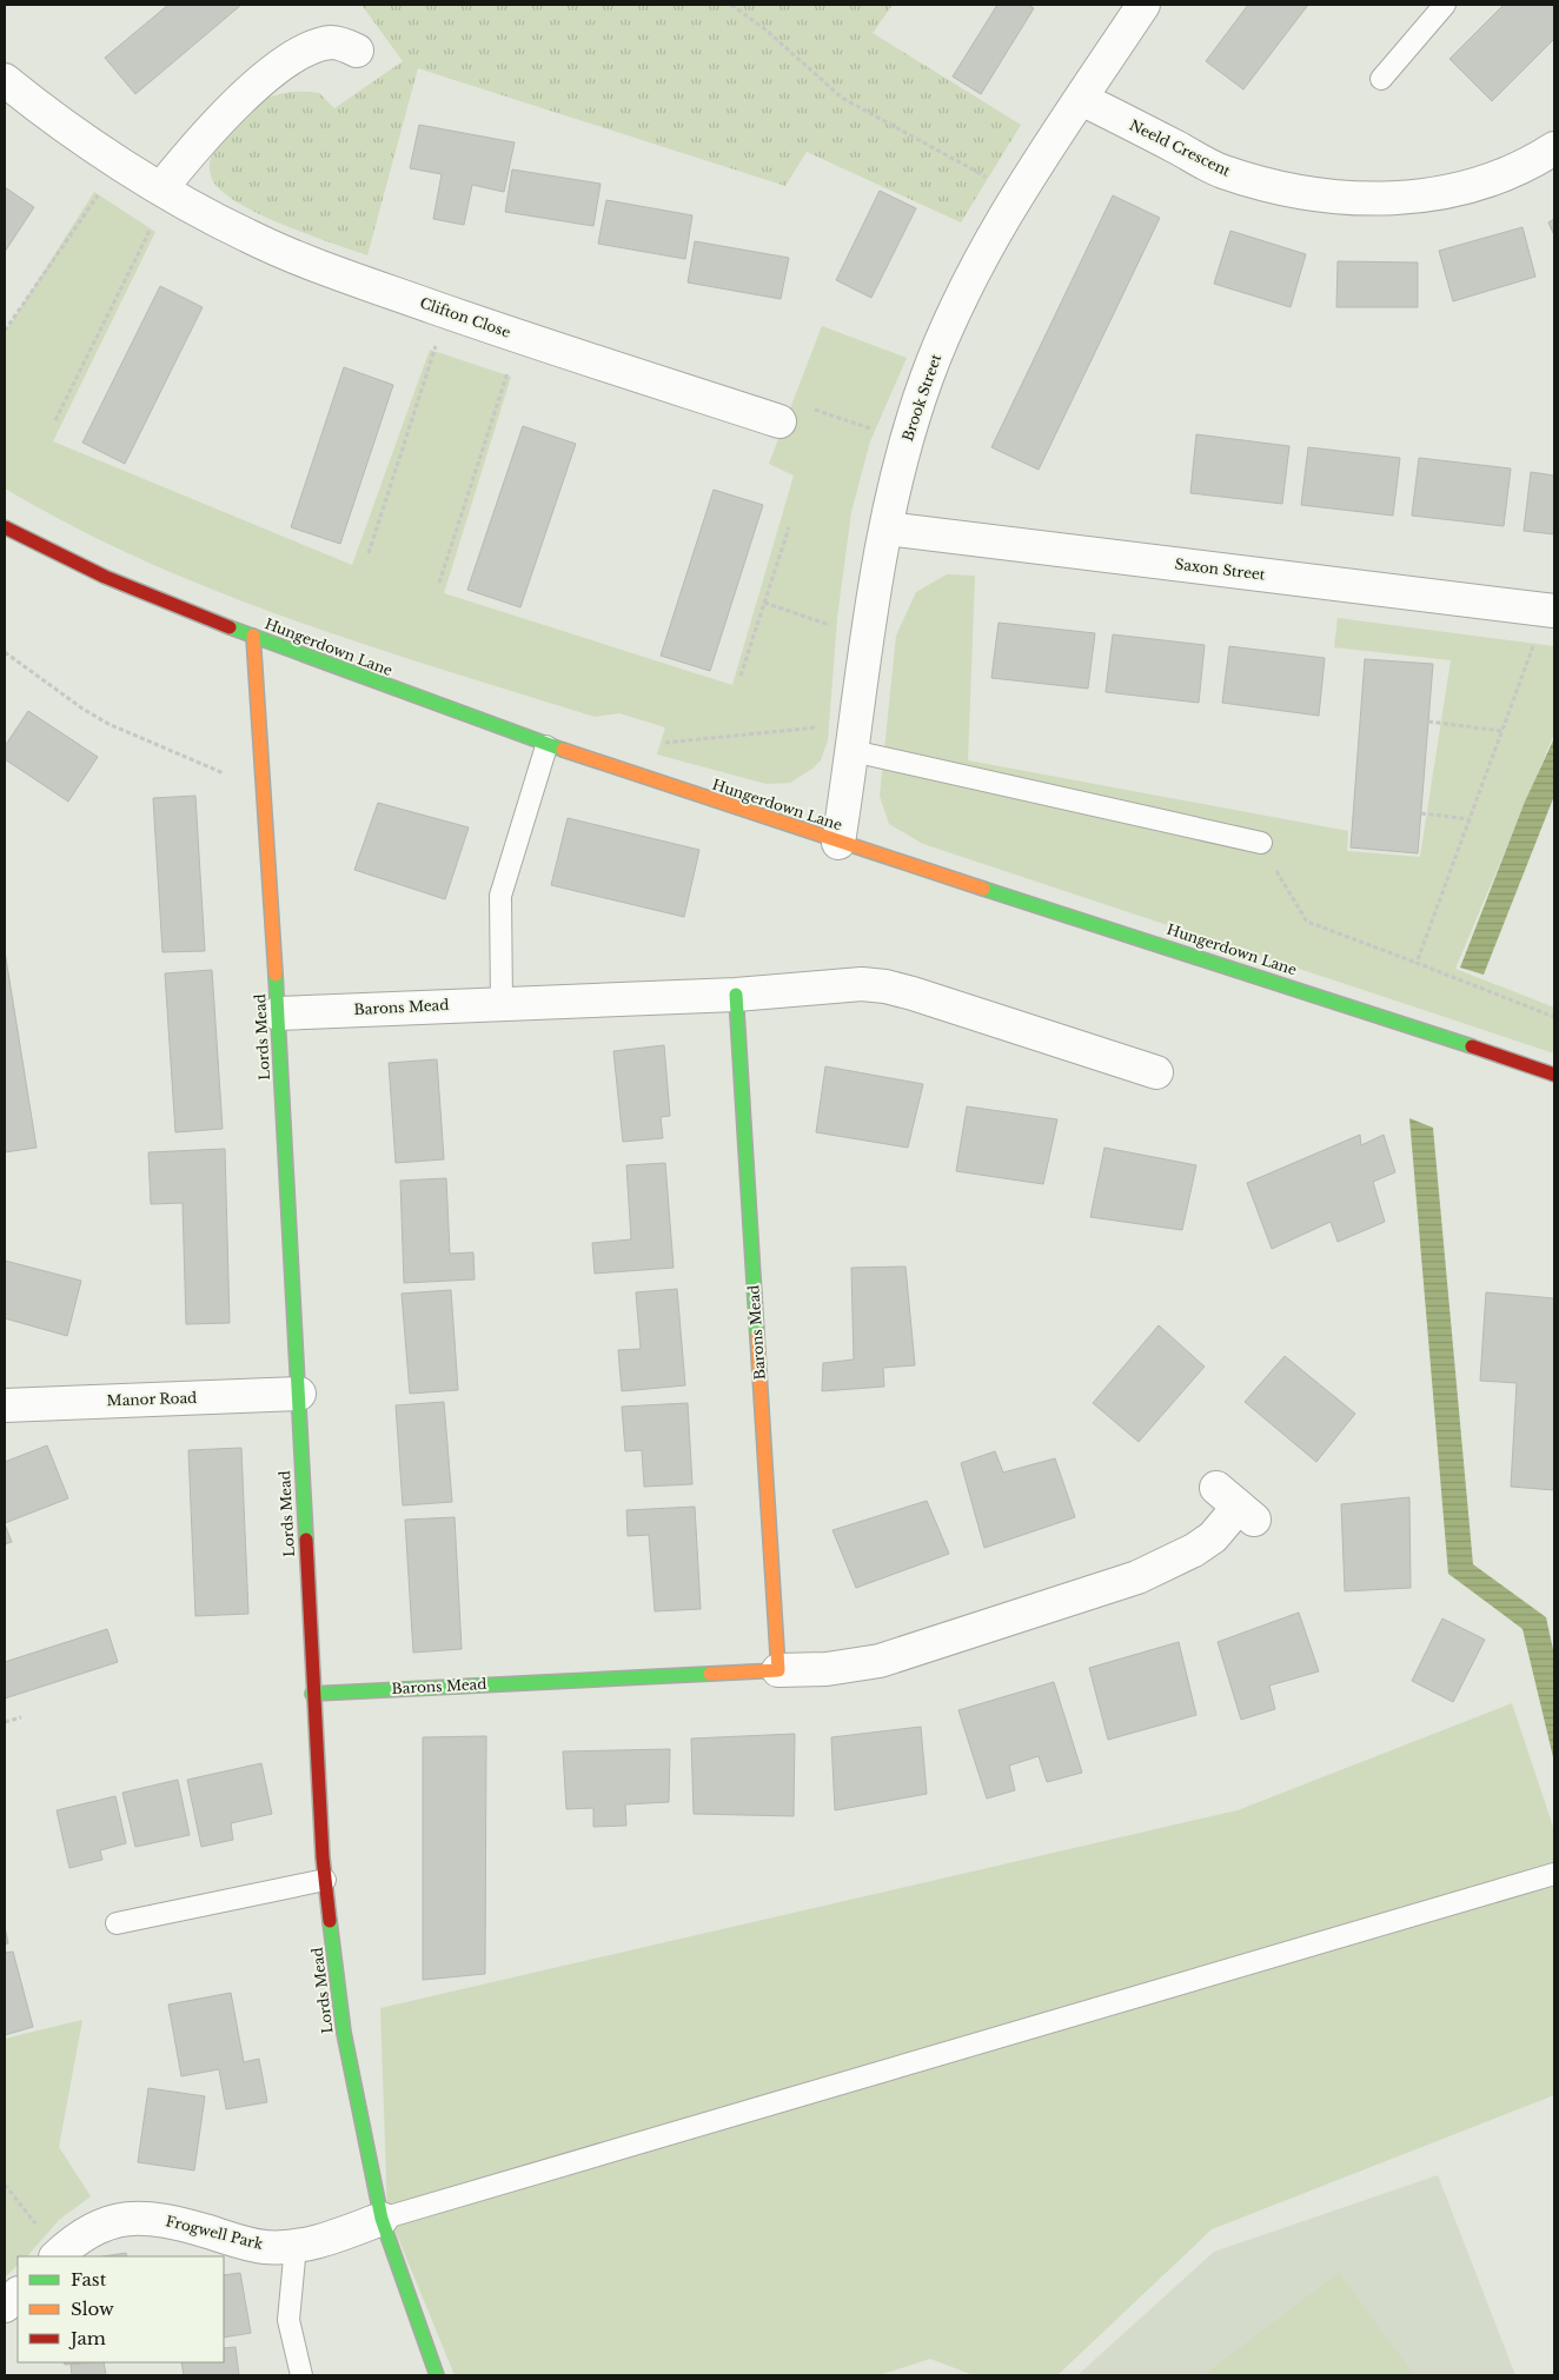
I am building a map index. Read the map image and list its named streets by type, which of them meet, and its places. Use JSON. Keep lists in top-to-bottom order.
{
  "streets": {
    "street": [
      "Neeld Crescent",
      "Clifton Close",
      "Brook Street",
      "Saxon Street",
      "Hungerdown Lane",
      "Barons Mead",
      "Lords Mead",
      "Manor Road",
      "Frogwell Park"
    ]
  },
  "crossings": [
    ["Neeld Crescent", "Brook Street"],
    ["Brook Street", "Saxon Street"],
    ["Brook Street", "Hungerdown Lane"],
    ["Hungerdown Lane", "Lords Mead"],
    ["Barons Mead", "Lords Mead"],
    ["Lords Mead", "Manor Road"],
    ["Lords Mead", "Frogwell Park"]
  ],
  "legend": ["Fast", "Slow", "Jam"]
}
